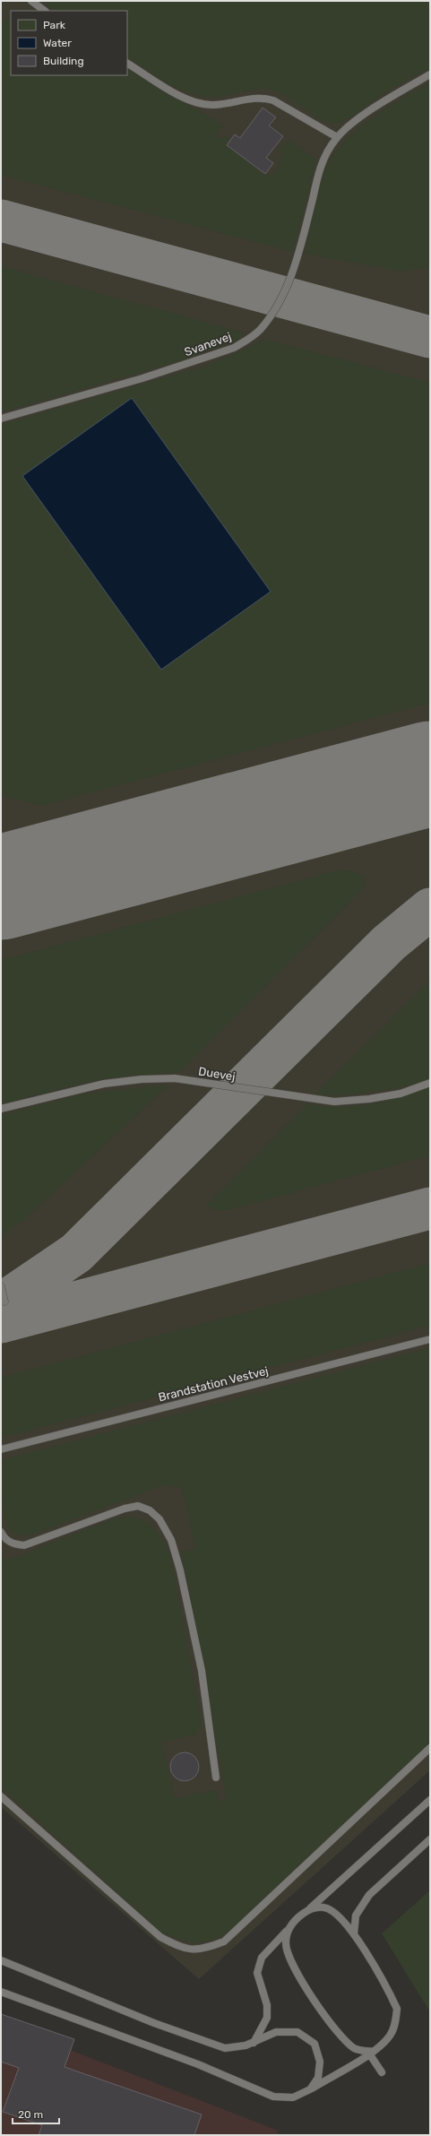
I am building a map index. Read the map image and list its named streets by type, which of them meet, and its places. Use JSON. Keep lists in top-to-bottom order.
{
  "streets": {
    "lane": ["Svanevej", "Duevej", "Brandstation Vestvej"]
  },
  "legend": ["Park", "Water", "Building"],
  "scale_bar": "20 m"
}
